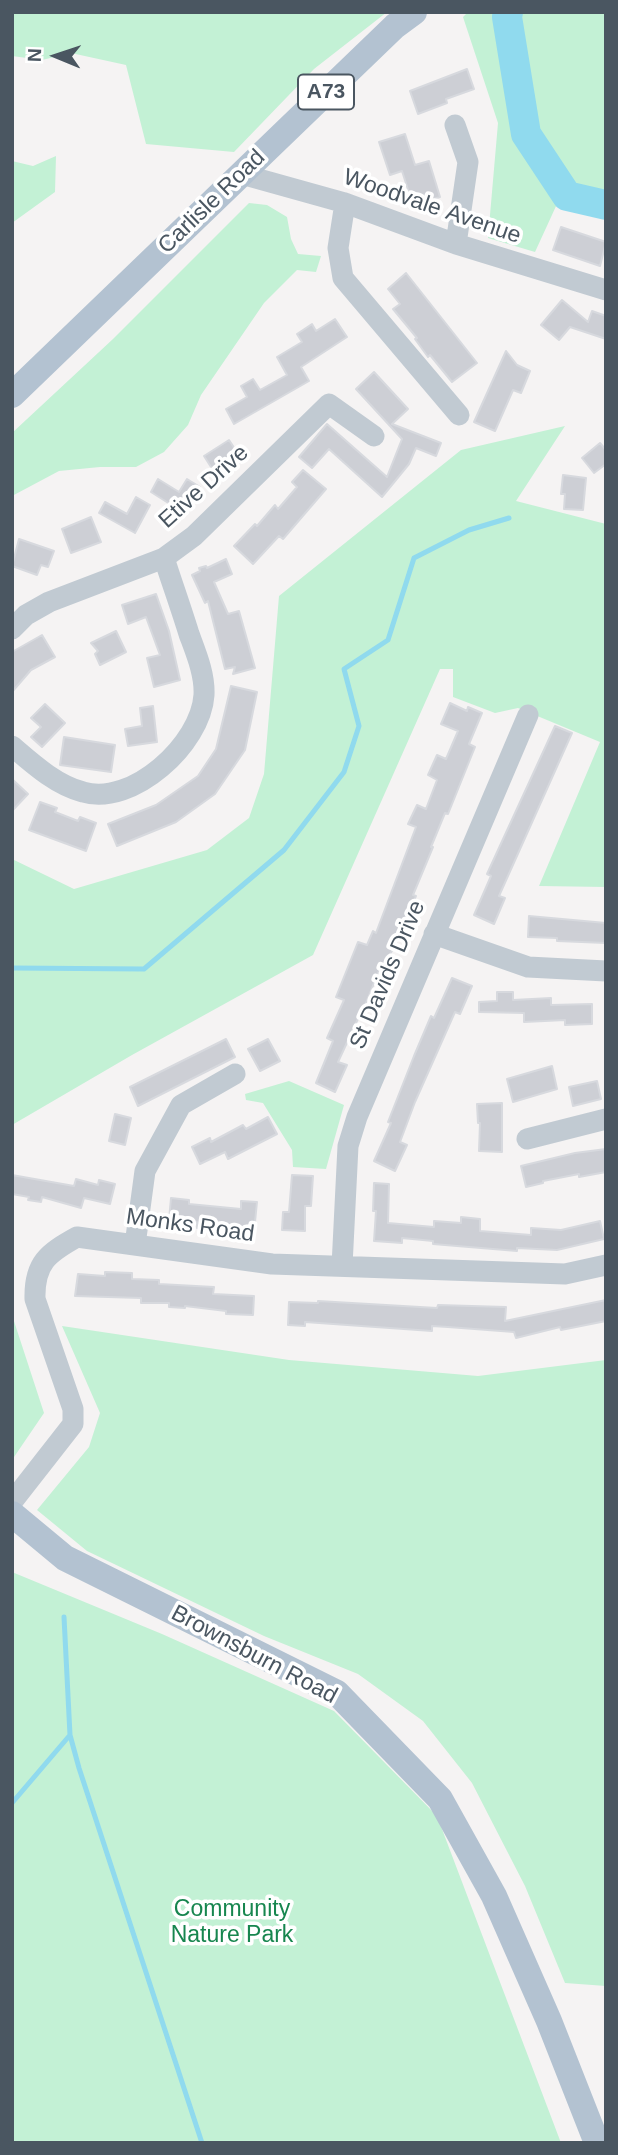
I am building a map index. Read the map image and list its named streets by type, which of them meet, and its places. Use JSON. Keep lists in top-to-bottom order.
{
  "streets": {
    "main road": ["A73", "Carlisle Road", "Brownsburn Road"],
    "street": [
      "Woodvale Avenue",
      "Etive Drive",
      "St Davids Drive",
      "Monks Road"
    ]
  },
  "crossings": [
    ["Carlisle Road", "Woodvale Avenue"],
    ["St Davids Drive", "Monks Road"]
  ],
  "parks": ["Community Nature Park"],
  "north": "left"
}
